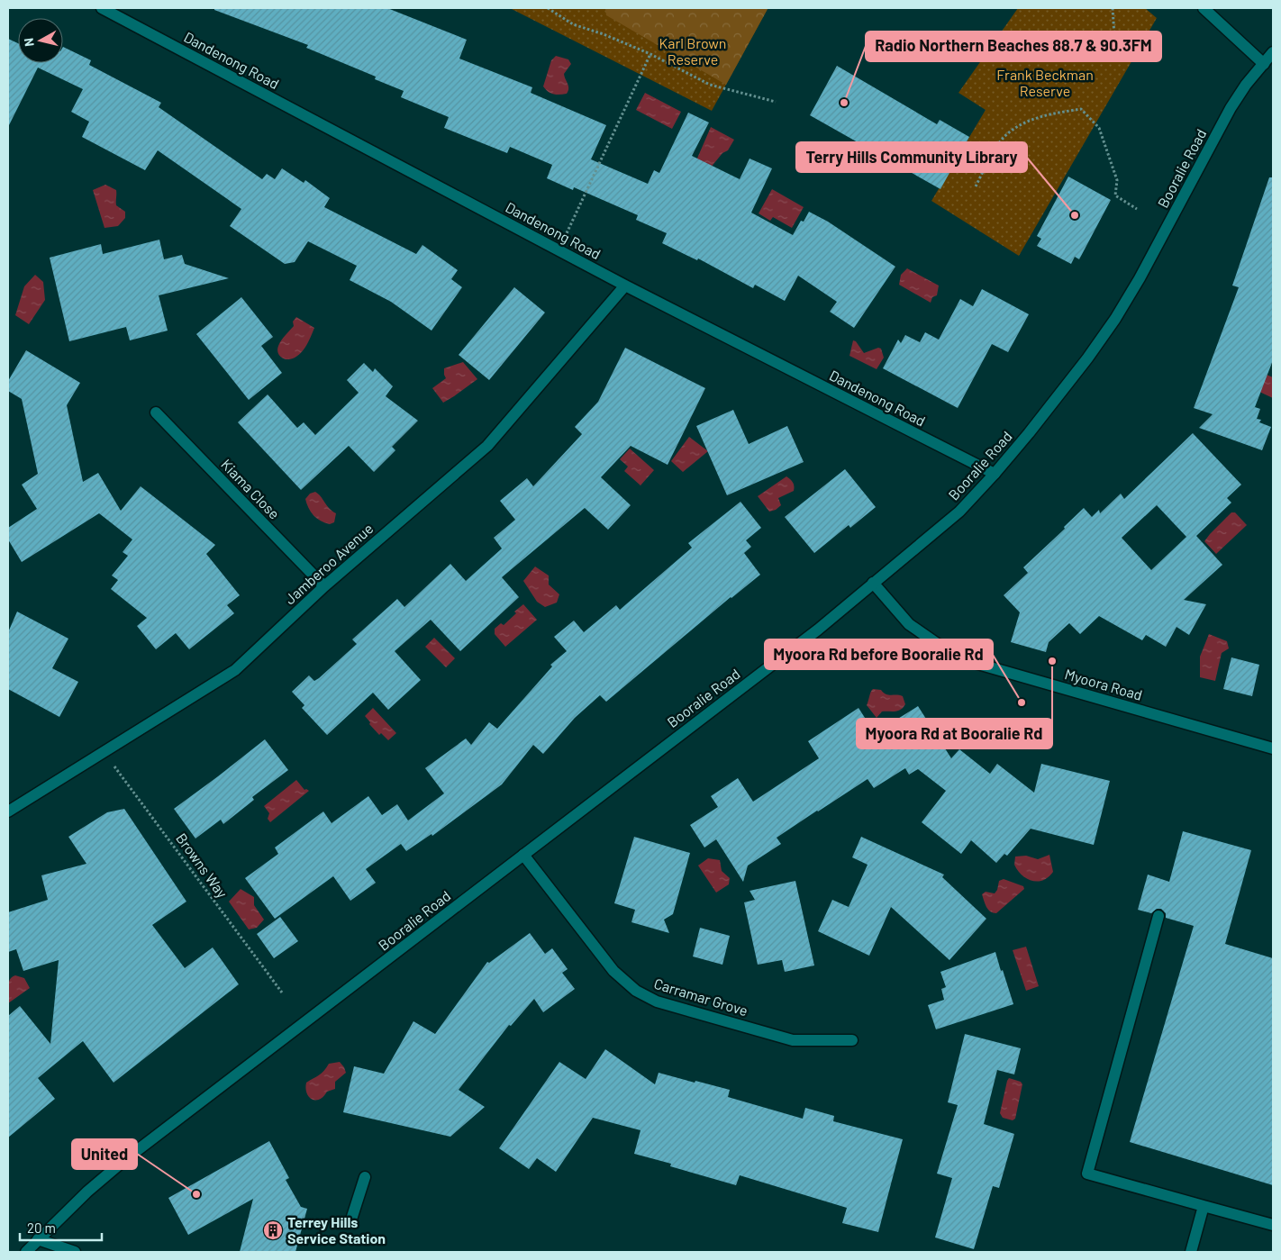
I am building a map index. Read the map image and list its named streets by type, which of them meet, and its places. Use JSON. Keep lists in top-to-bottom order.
{
  "streets": {
    "street": [
      "Dandenong Road",
      "Booralie Road",
      "Kiama Close",
      "Jamberoo Avenue",
      "Myoora Road",
      "Carramar Grove"
    ],
    "path": ["Browns Way"]
  },
  "crossings": [
    ["Dandenong Road", "Booralie Road"],
    ["Dandenong Road", "Jamberoo Avenue"],
    ["Booralie Road", "Myoora Road"],
    ["Booralie Road", "Carramar Grove"],
    ["Kiama Close", "Jamberoo Avenue"],
    ["Jamberoo Avenue", "Browns Way"]
  ],
  "parks": ["Karl Brown Reserve", "Frank Beckman Reserve"],
  "places": {
    "other": [
      "Radio Northern Beaches 88.7 & 90.3FM",
      "Terry Hills Community Library",
      "Myoora Rd at Booralie Rd",
      "Myoora Rd before Booralie Rd",
      "United"
    ],
    "building": ["Terrey Hills Service Station"]
  },
  "scale_bar": "20 m",
  "north": "left"
}
